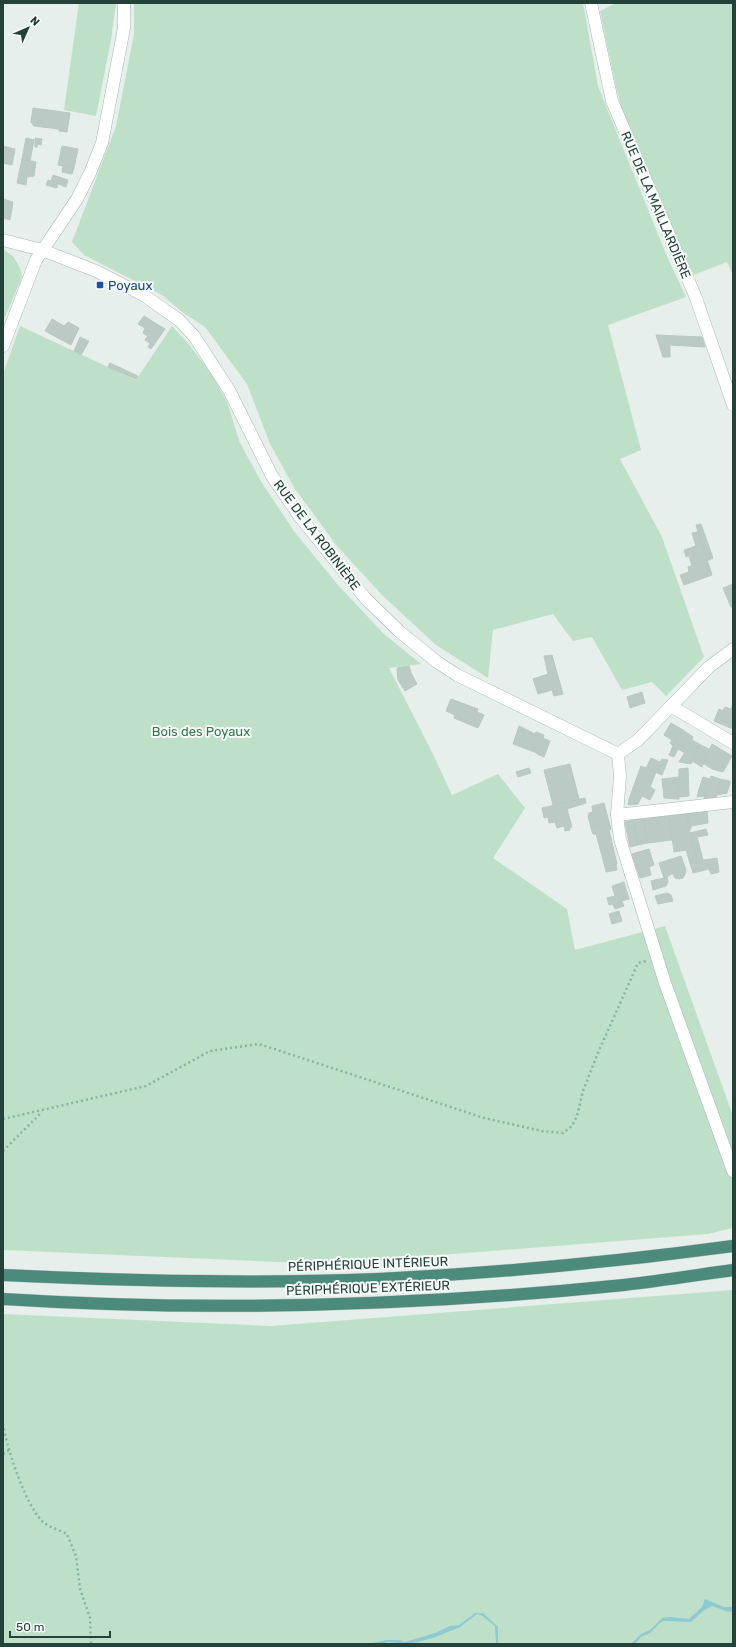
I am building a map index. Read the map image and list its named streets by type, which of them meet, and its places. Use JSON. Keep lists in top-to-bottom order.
{
  "streets": {
    "highway": ["PÉRIPHÉRIQUE INTÉRIEUR", "PÉRIPHÉRIQUE EXTÉRIEUR"],
    "street": ["RUE DE LA MAILLARDIÈRE", "RUE DE LA ROBINIÈRE"]
  },
  "parks": ["Bois des Poyaux"],
  "places": {
    "transit": ["Poyaux"]
  },
  "scale_bar": "50 m",
  "north": "top right"
}
